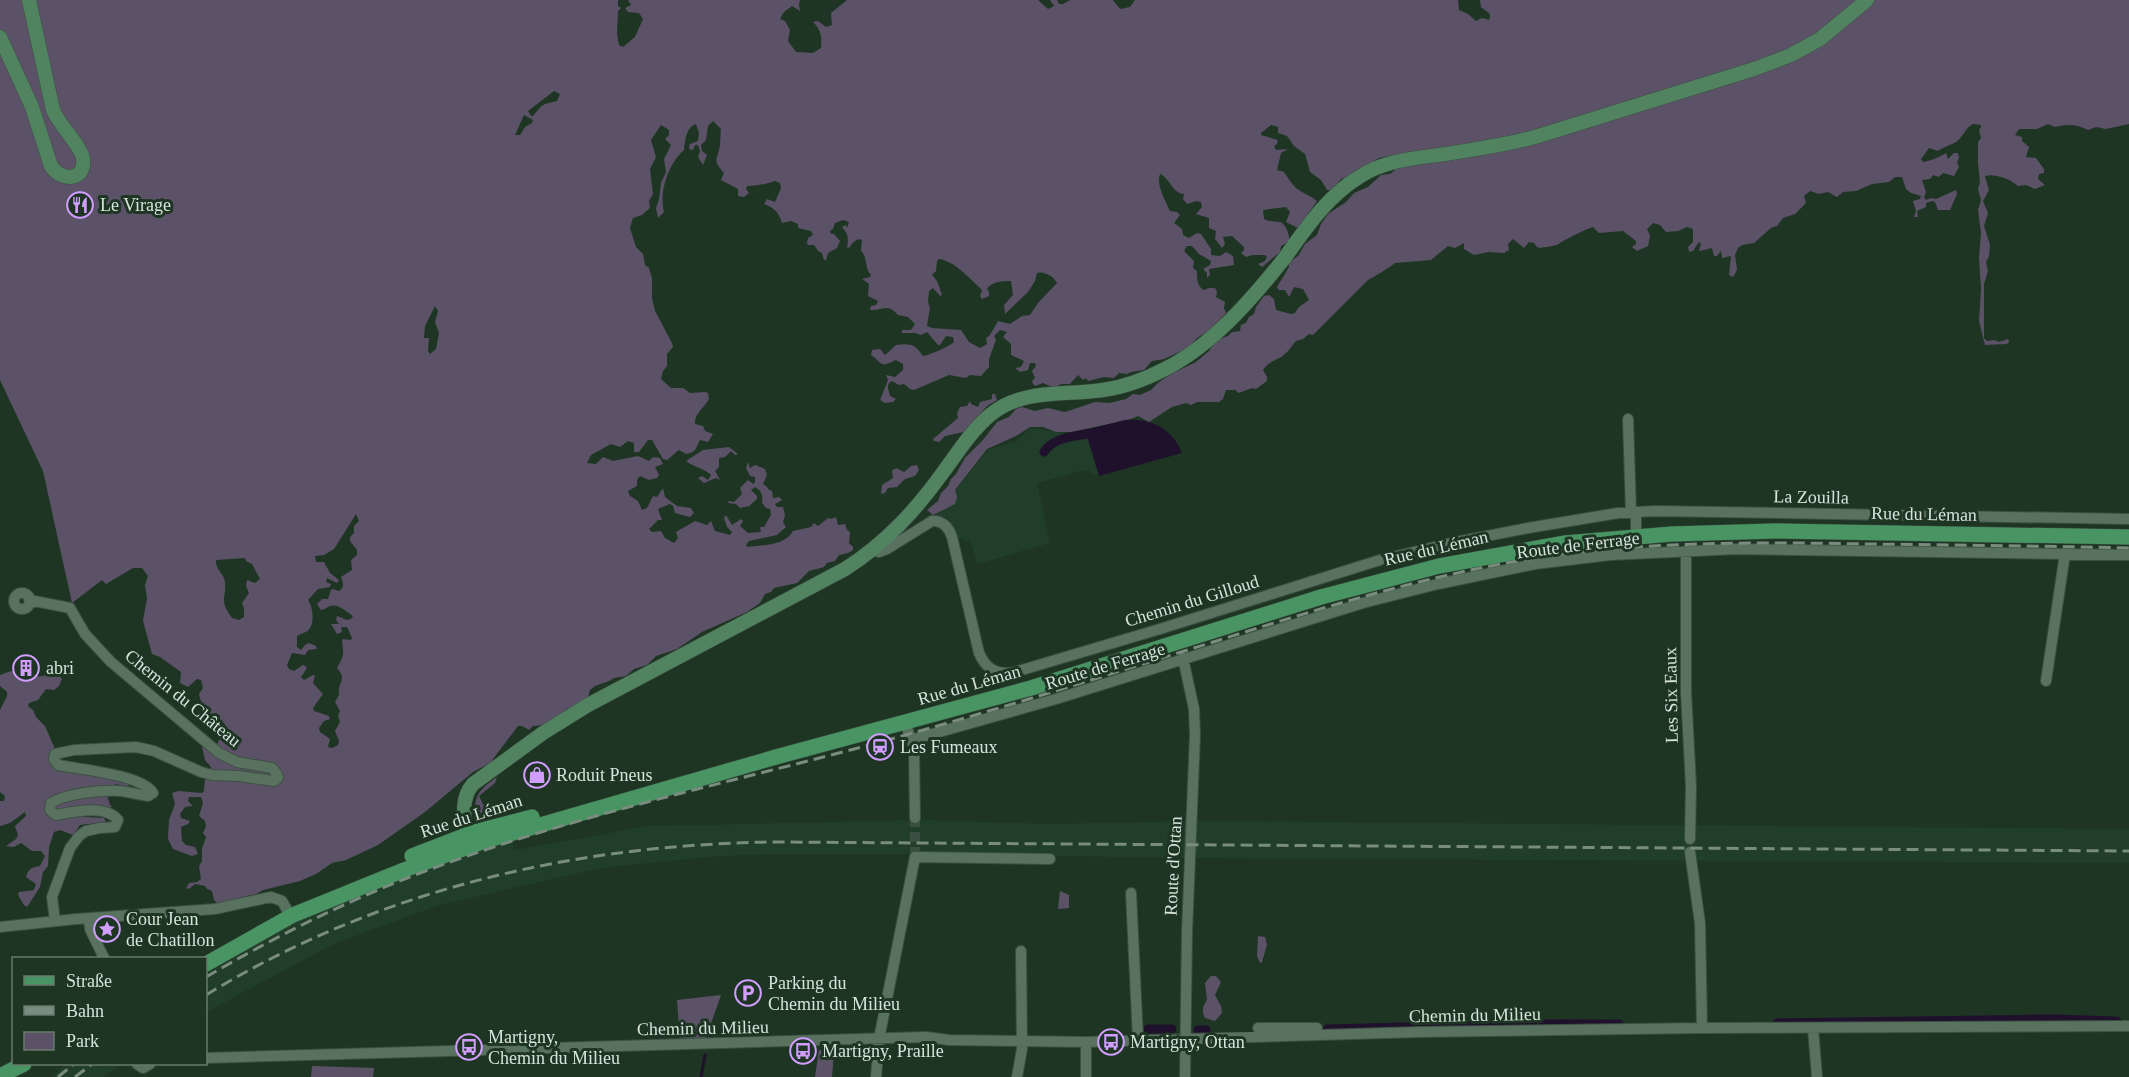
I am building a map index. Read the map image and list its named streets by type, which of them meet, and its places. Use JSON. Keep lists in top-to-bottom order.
{
  "streets": {
    "main road": ["Rue du Léman"],
    "street": [
      "La Zouilla",
      "Route de Ferrage",
      "Chemin du Gilloud",
      "Les Six Eaux",
      "Chemin du Château",
      "Route d'Ottan",
      "Chemin du Milieu"
    ]
  },
  "crossings": [
    ["La Zouilla", "Chemin du Gilloud"],
    ["Route de Ferrage", "Les Six Eaux"],
    ["Route de Ferrage", "Route d'Ottan"],
    ["Route d'Ottan", "Chemin du Milieu"]
  ],
  "places": {
    "restaurant": ["Le Virage"],
    "building": ["abri"],
    "station": ["Les Fumeaux"],
    "shop": ["Roduit Pneus"],
    "place": ["Cour Jean de Chatillon"],
    "parking": ["Parking du Chemin du Milieu"],
    "bus stop": ["Martigny, Ottan", "Martigny, Chemin du Milieu", "Martigny, Praille"]
  },
  "legend": ["Straße", "Bahn", "Park"]
}
